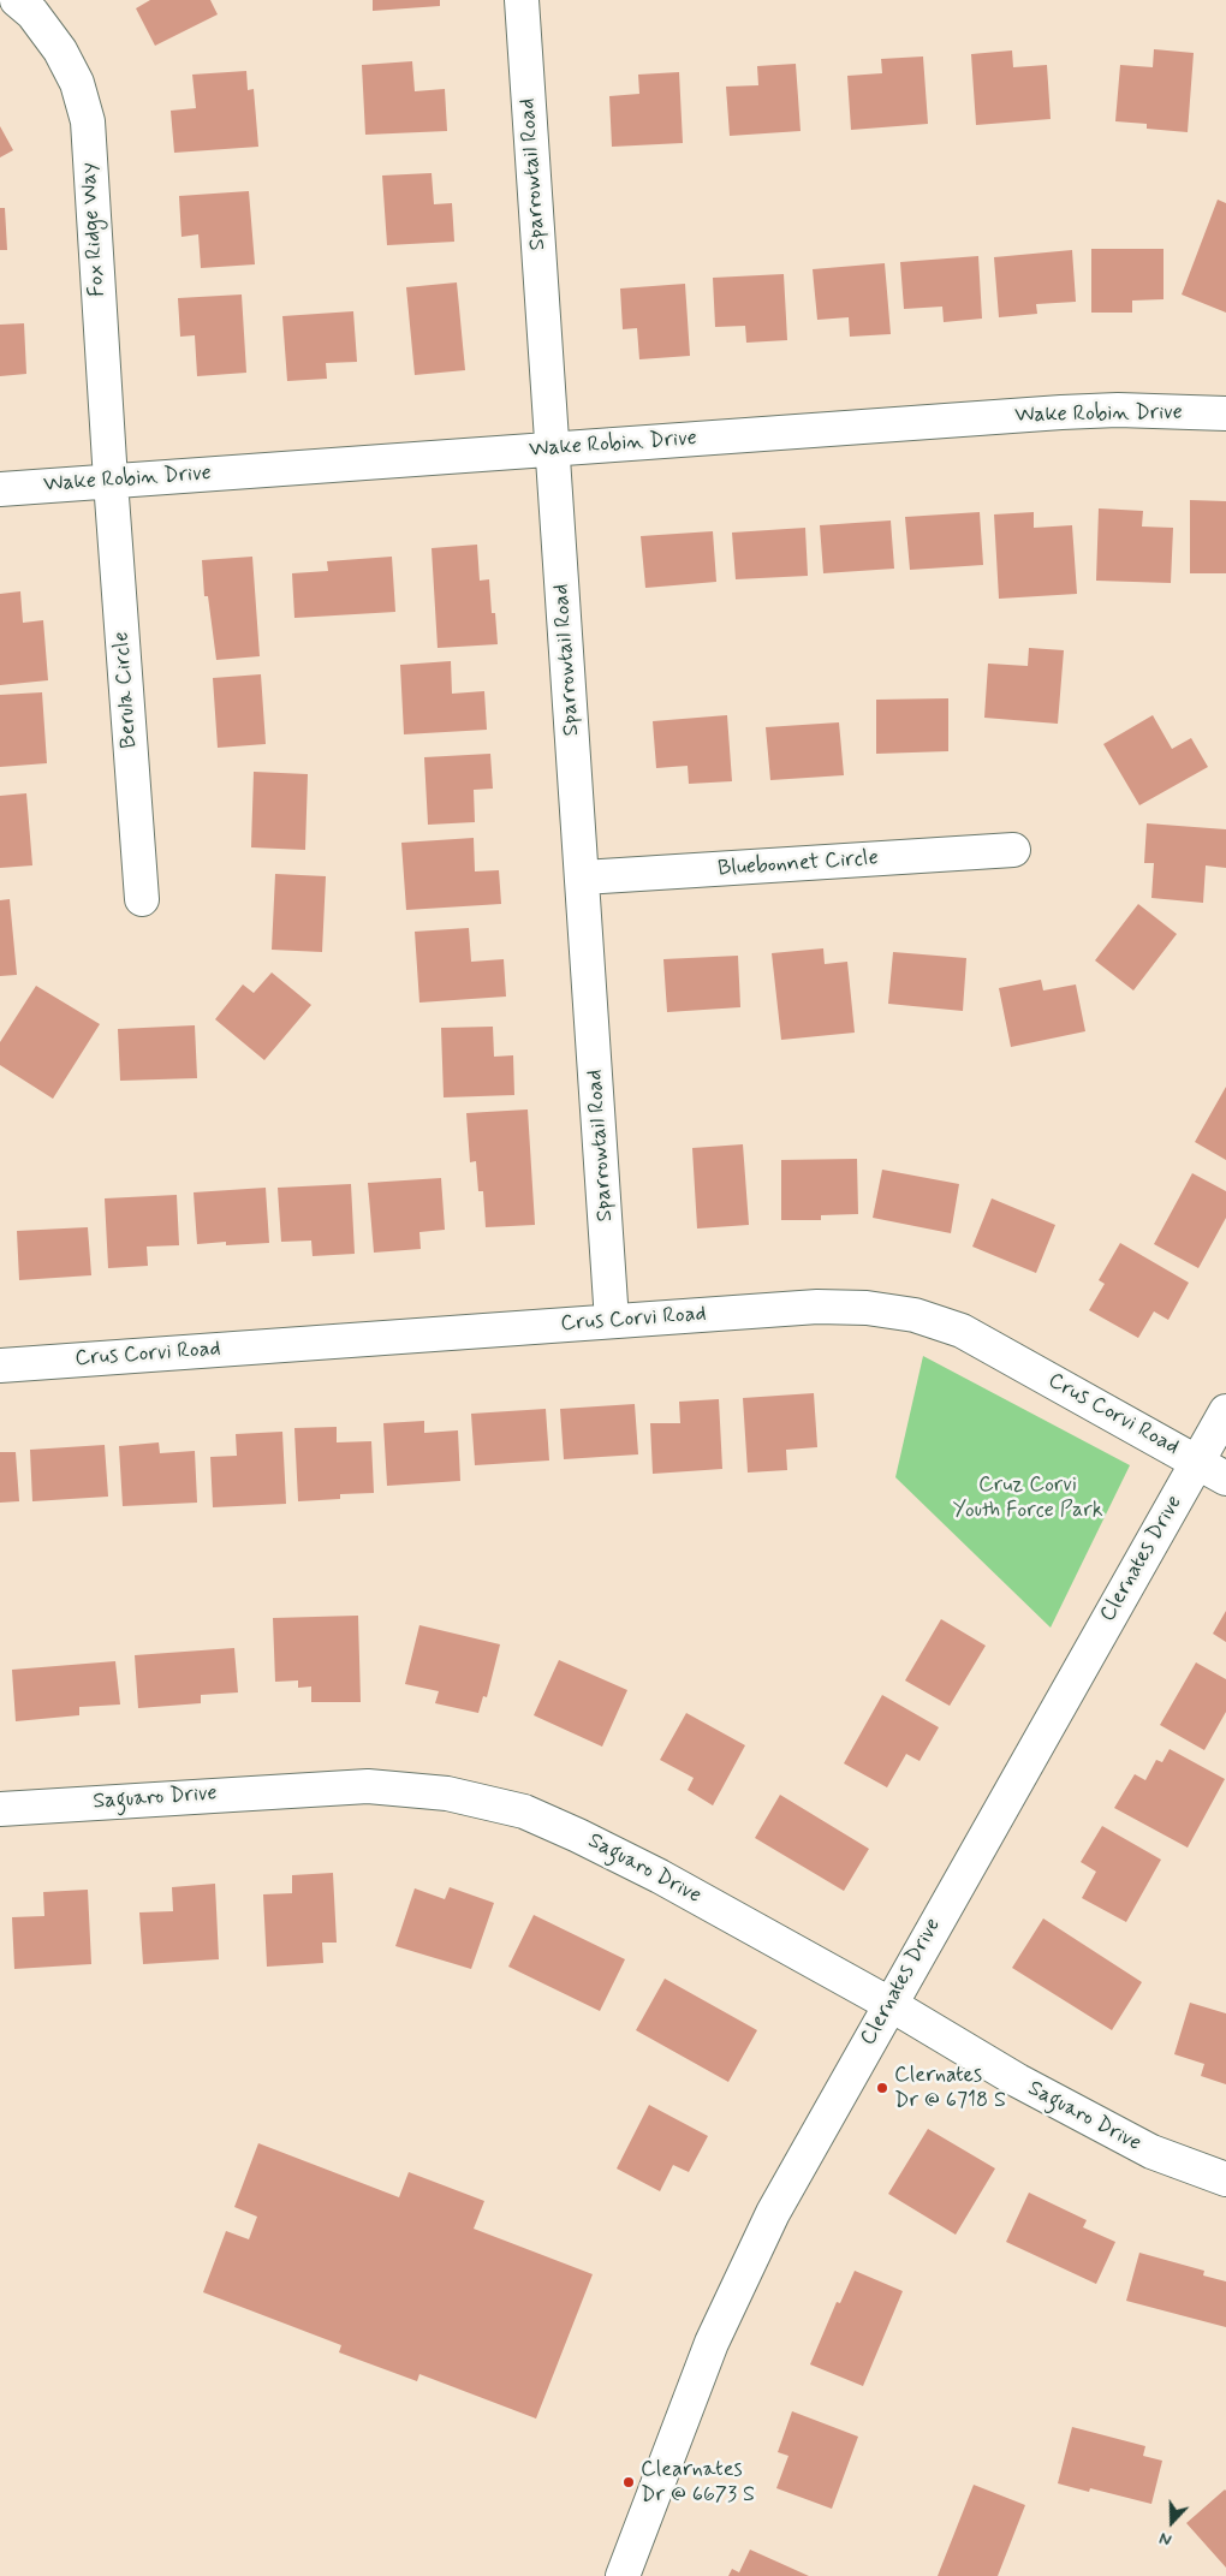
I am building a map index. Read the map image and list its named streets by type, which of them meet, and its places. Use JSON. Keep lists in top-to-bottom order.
{
  "streets": {
    "street": [
      "Sparrowtail Road",
      "Fox Ridge Way",
      "Wake Robin Drive",
      "Berula Circle",
      "Bluebonnet Circle",
      "Crus Corvi Road",
      "Clernates Drive",
      "Saguaro Drive"
    ]
  },
  "crossings": [
    ["Sparrowtail Road", "Wake Robin Drive"],
    ["Sparrowtail Road", "Bluebonnet Circle"],
    ["Sparrowtail Road", "Crus Corvi Road"],
    ["Fox Ridge Way", "Wake Robin Drive"],
    ["Fox Ridge Way", "Berula Circle"],
    ["Wake Robin Drive", "Berula Circle"],
    ["Crus Corvi Road", "Clernates Drive"],
    ["Clernates Drive", "Saguaro Drive"]
  ],
  "parks": ["Cruz Corvi Youth Force Park"],
  "places": ["Clernates Dr @ 6718 S", "Clearnates Dr @ 6673 S"],
  "north": "bottom"
}
